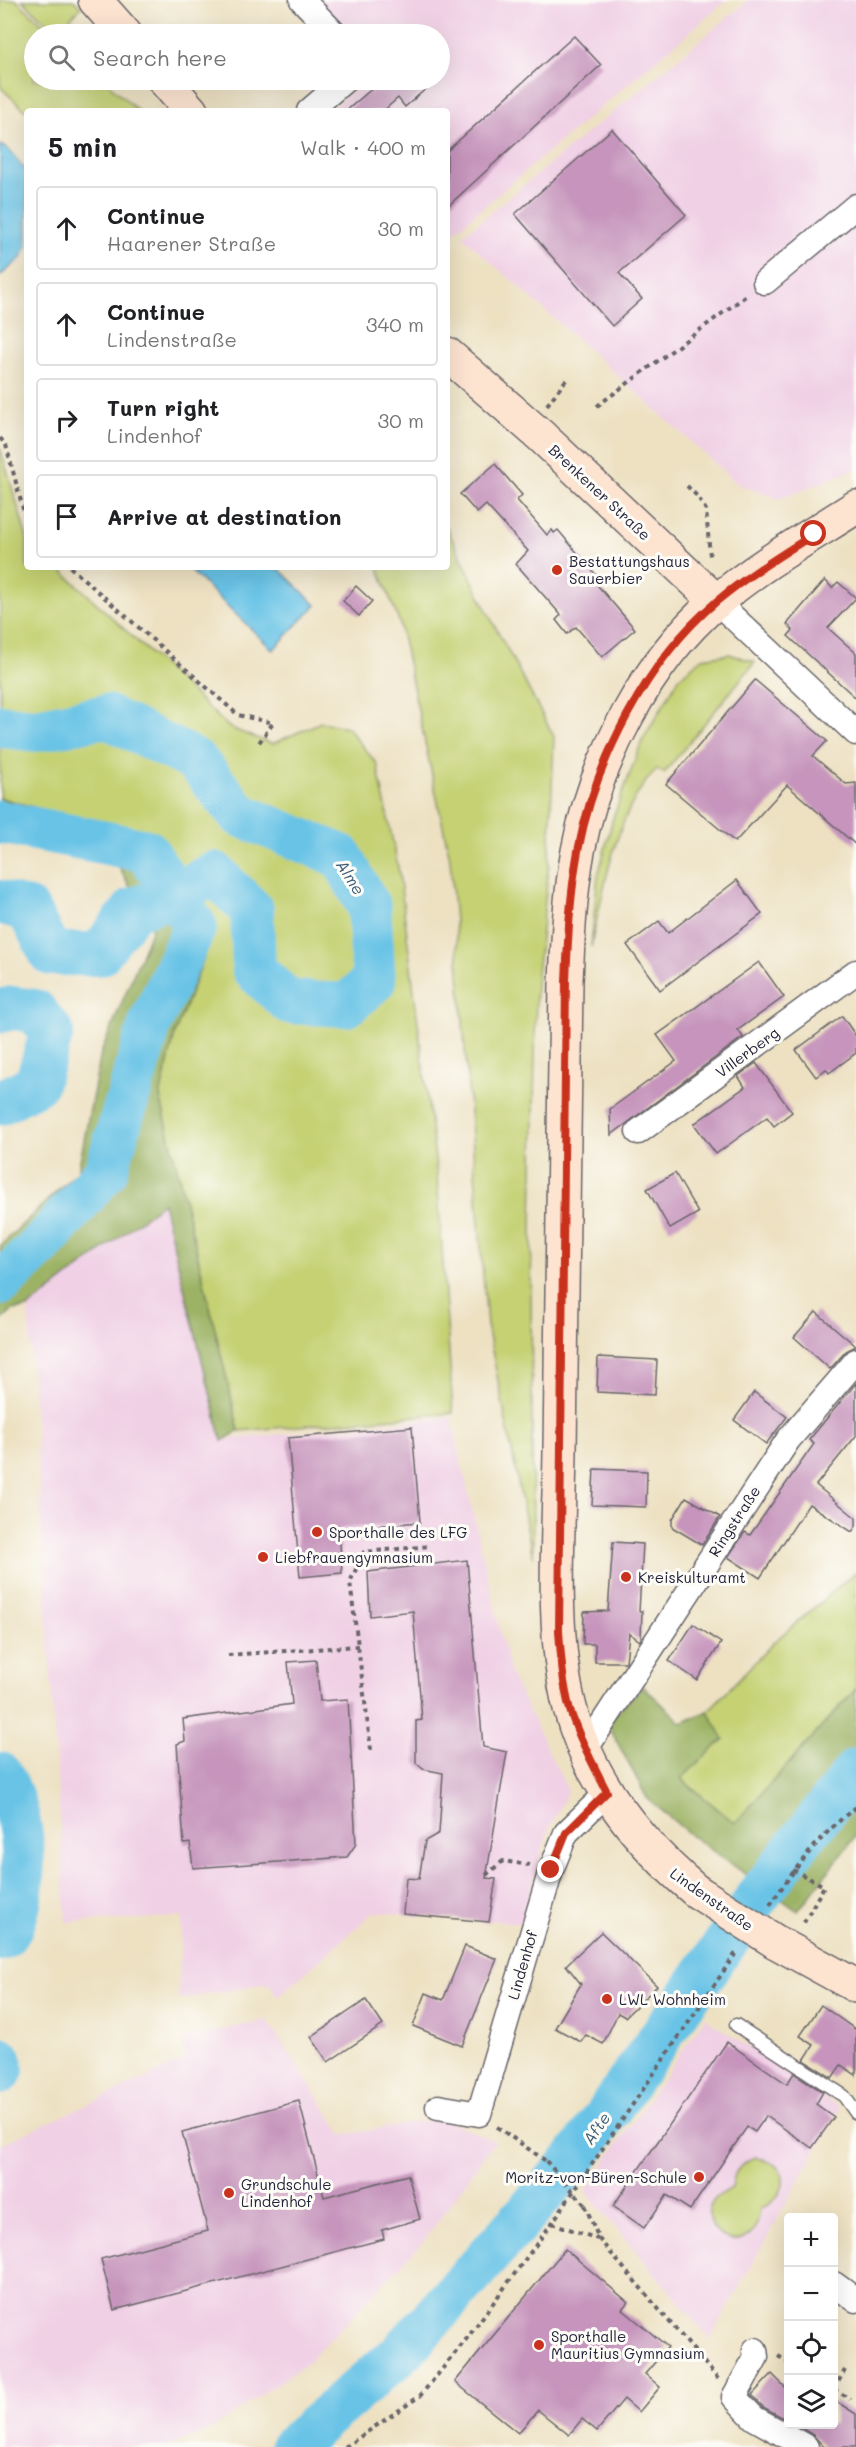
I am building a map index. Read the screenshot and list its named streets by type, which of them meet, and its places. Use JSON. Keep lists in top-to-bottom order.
{
  "streets": {
    "main road": ["Brenkener Straße", "Lindenstraße"],
    "street": ["Villerberg", "Ringstraße", "Lindenhof"]
  },
  "crossings": [
    ["Brenkener Straße", "Lindenstraße"],
    ["Ringstraße", "Lindenstraße"],
    ["Lindenstraße", "Lindenhof"]
  ],
  "water": ["Alme", "Afte"],
  "places": [
    "Bestattungshaus Sauerbier",
    "Sporthalle des LFG",
    "Liebfrauengymnasium",
    "Kreiskulturamt",
    "LWL Wohnheim",
    "Moritz-von-Büren-Schule",
    "Grundschule Lindenhof",
    "Sporthalle Mauritius Gymnasium"
  ],
  "page": {
    "search": "Search here",
    "heading": ["5 min", "Walk · 400 m"],
    "list": [
      ["Continue", "Haarener Straße", "30 m"],
      ["Continue", "Lindenstraße", "340 m"],
      ["Turn right", "Lindenhof", "30 m"],
      "Arrive at destination"
    ],
    "map_buttons": ["+", "−"]
  }
}
